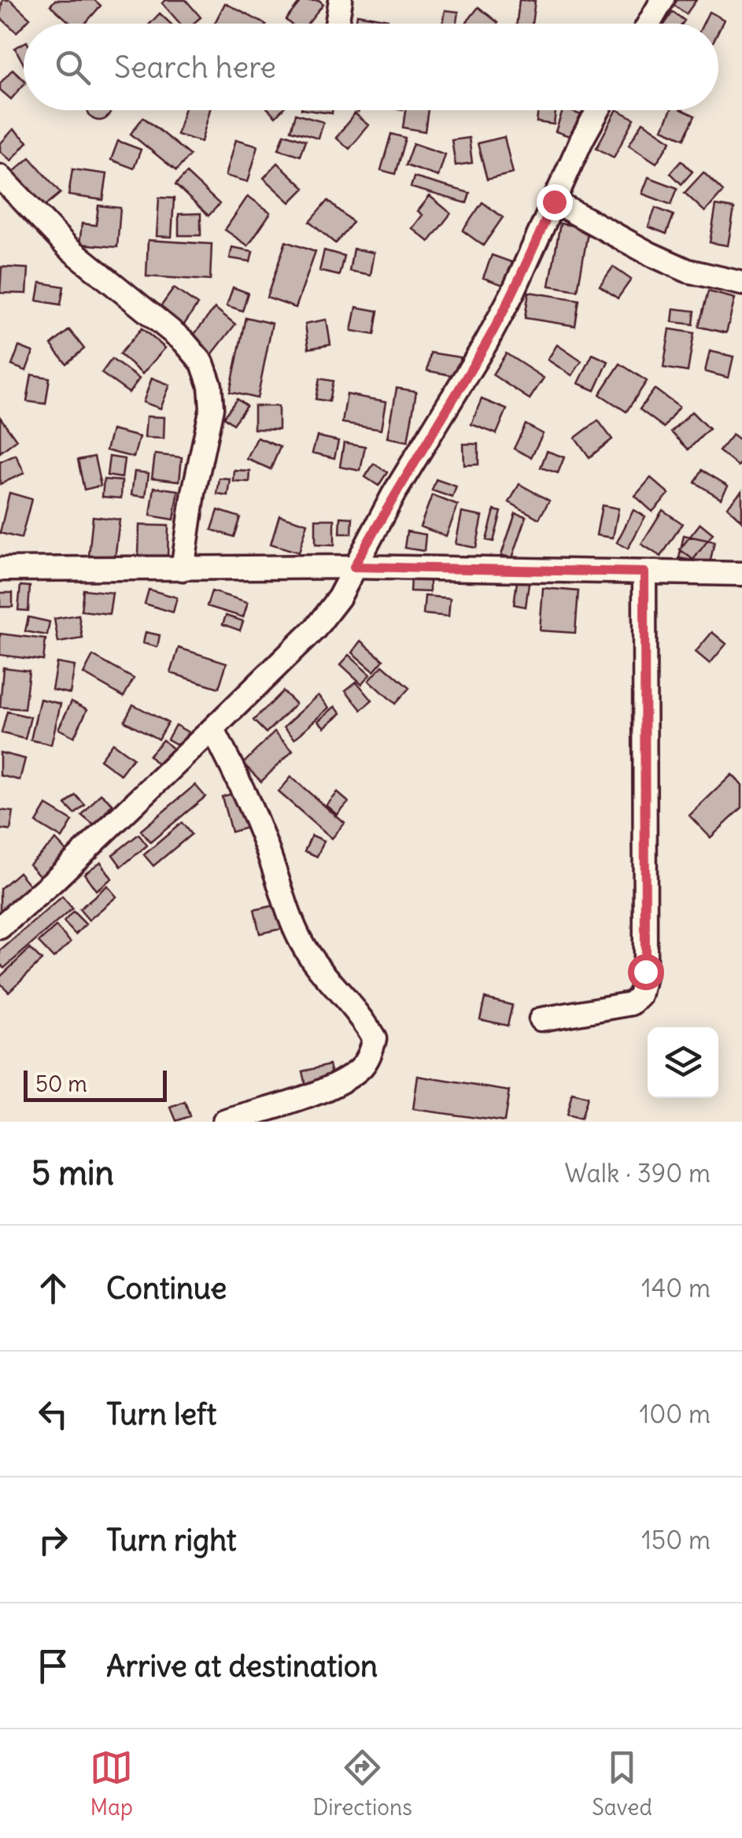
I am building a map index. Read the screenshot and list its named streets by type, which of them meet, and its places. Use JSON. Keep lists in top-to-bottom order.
{
  "scale_bar": "50 m",
  "page": {
    "search": "Search here",
    "scale": "50 m",
    "heading": ["5 min", "Walk · 390 m"],
    "list": [
      ["Continue", "140 m"],
      ["Turn left", "100 m"],
      ["Turn right", "150 m"],
      "Arrive at destination"
    ],
    "nav": ["Map", "Directions", "Saved"]
  }
}
